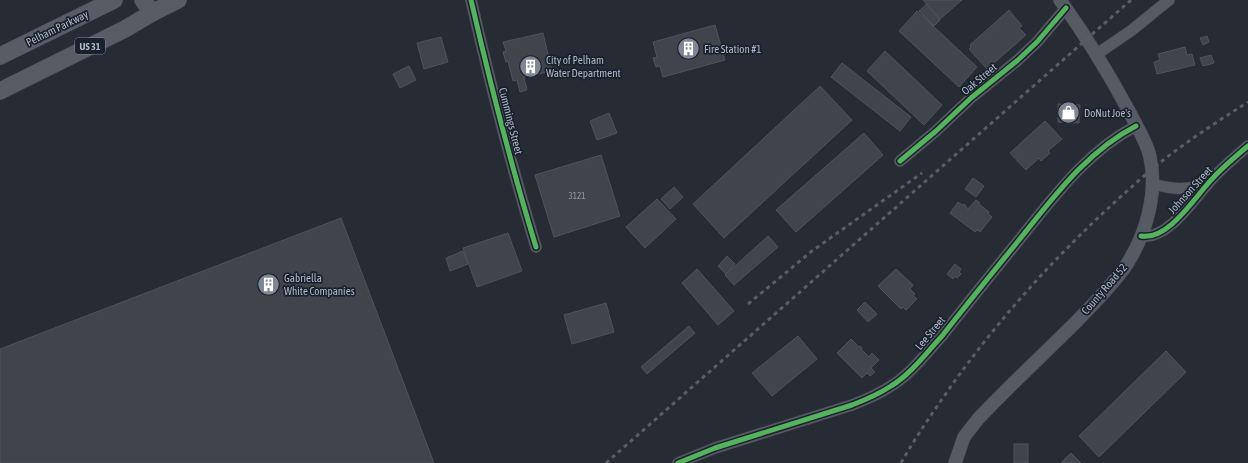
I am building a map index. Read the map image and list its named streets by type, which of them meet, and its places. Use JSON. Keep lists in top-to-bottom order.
{
  "streets": {
    "main road": ["Pelham Parkway", "US 31"],
    "street": [
      "Oak Street",
      "Cummings Street",
      "Johnson Street",
      "County Road 52",
      "Lee Street"
    ]
  },
  "crossings": [
    ["Oak Street", "County Road 52"],
    ["Johnson Street", "County Road 52"],
    ["County Road 52", "Lee Street"]
  ],
  "places": {
    "building": ["Fire Station #1", "City of Pelham Water Department", "Gabriella White Companies"],
    "shop": ["DoNut Joe's"]
  },
  "house_numbers": ["3121"]
}
